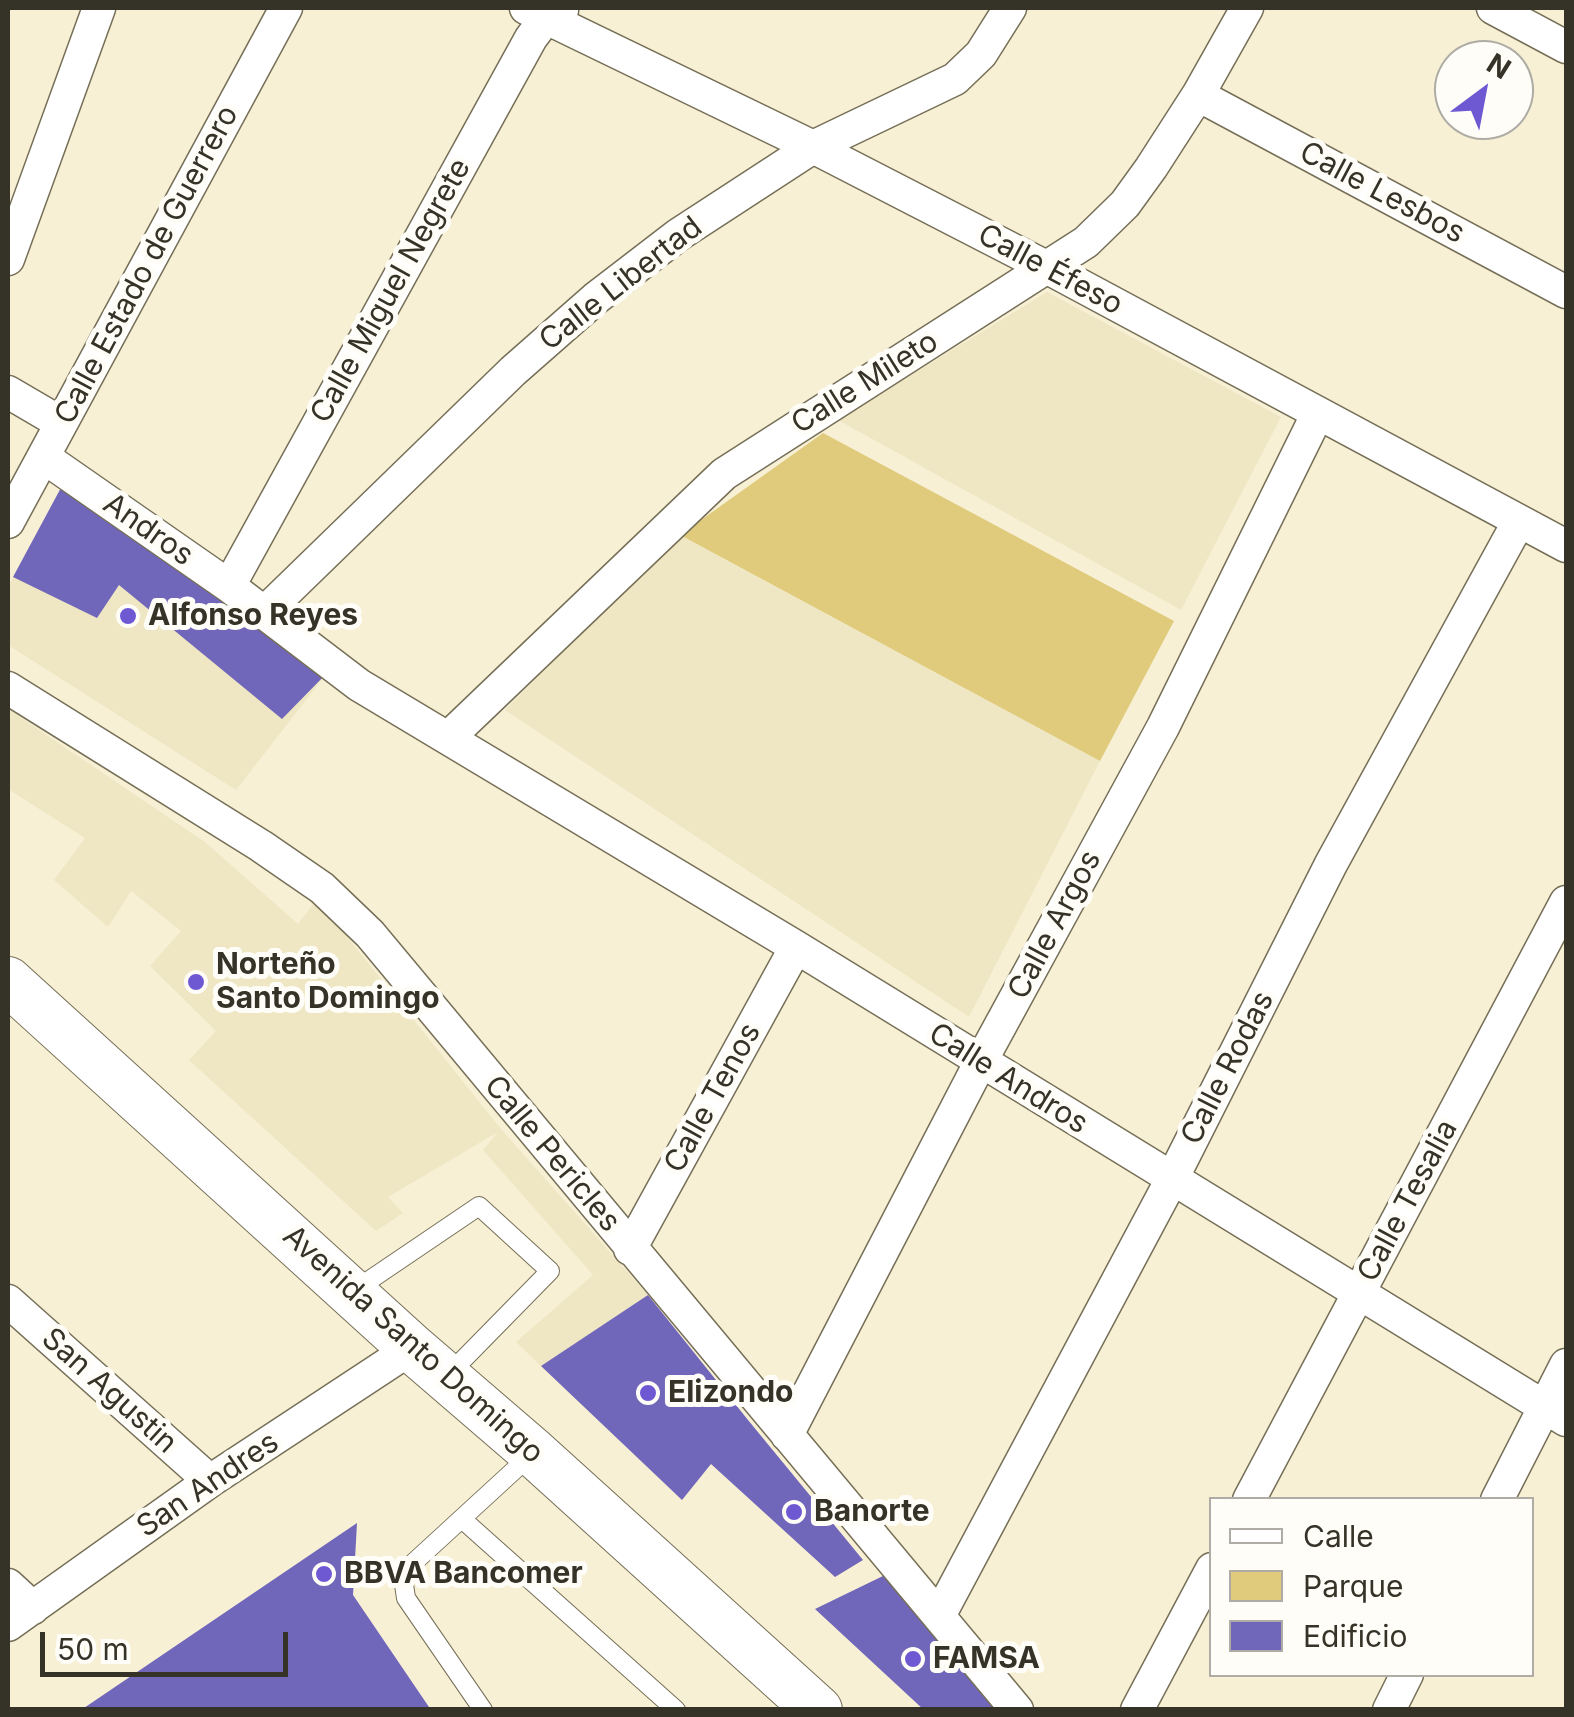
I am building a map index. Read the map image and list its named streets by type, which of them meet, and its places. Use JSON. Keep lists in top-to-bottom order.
{
  "streets": {
    "main road": ["Avenida Santo Domingo"],
    "street": [
      "Calle Lesbos",
      "Calle Estado de Guerrero",
      "Calle Éfeso",
      "Calle Libertad",
      "Calle Miguel Negrete",
      "Calle Mileto",
      "Andros",
      "Calle Argos",
      "Calle Rodas",
      "Calle Andros",
      "Calle Tenos",
      "Calle Pericles",
      "Calle Tesalia",
      "San Agustin",
      "San Andres"
    ]
  },
  "crossings": [
    ["Calle Lesbos", "Calle Mileto"],
    ["Calle Estado de Guerrero", "Andros"],
    ["Calle Éfeso", "Calle Libertad"],
    ["Calle Éfeso", "Calle Miguel Negrete"],
    ["Calle Éfeso", "Calle Mileto"],
    ["Calle Éfeso", "Calle Argos"],
    ["Calle Éfeso", "Calle Rodas"],
    ["Calle Libertad", "Andros"],
    ["Calle Miguel Negrete", "Andros"],
    ["Calle Mileto", "Andros"],
    ["Calle Mileto", "Calle Andros"],
    ["Andros", "Calle Andros"],
    ["Calle Argos", "Calle Andros"],
    ["Calle Argos", "Calle Pericles"],
    ["Calle Rodas", "Calle Andros"],
    ["Calle Rodas", "Calle Pericles"],
    ["Calle Andros", "Calle Tenos"],
    ["Calle Andros", "Calle Tesalia"],
    ["Calle Tenos", "Calle Pericles"],
    ["Avenida Santo Domingo", "San Andres"],
    ["San Agustin", "San Andres"]
  ],
  "places": [
    "Alfonso Reyes",
    "Norteño Santo Domingo",
    "Elizondo",
    "Banorte",
    "BBVA Bancomer",
    "FAMSA"
  ],
  "legend": ["Calle", "Parque", "Edificio"],
  "scale_bar": "50 m",
  "north": "top right"
}
